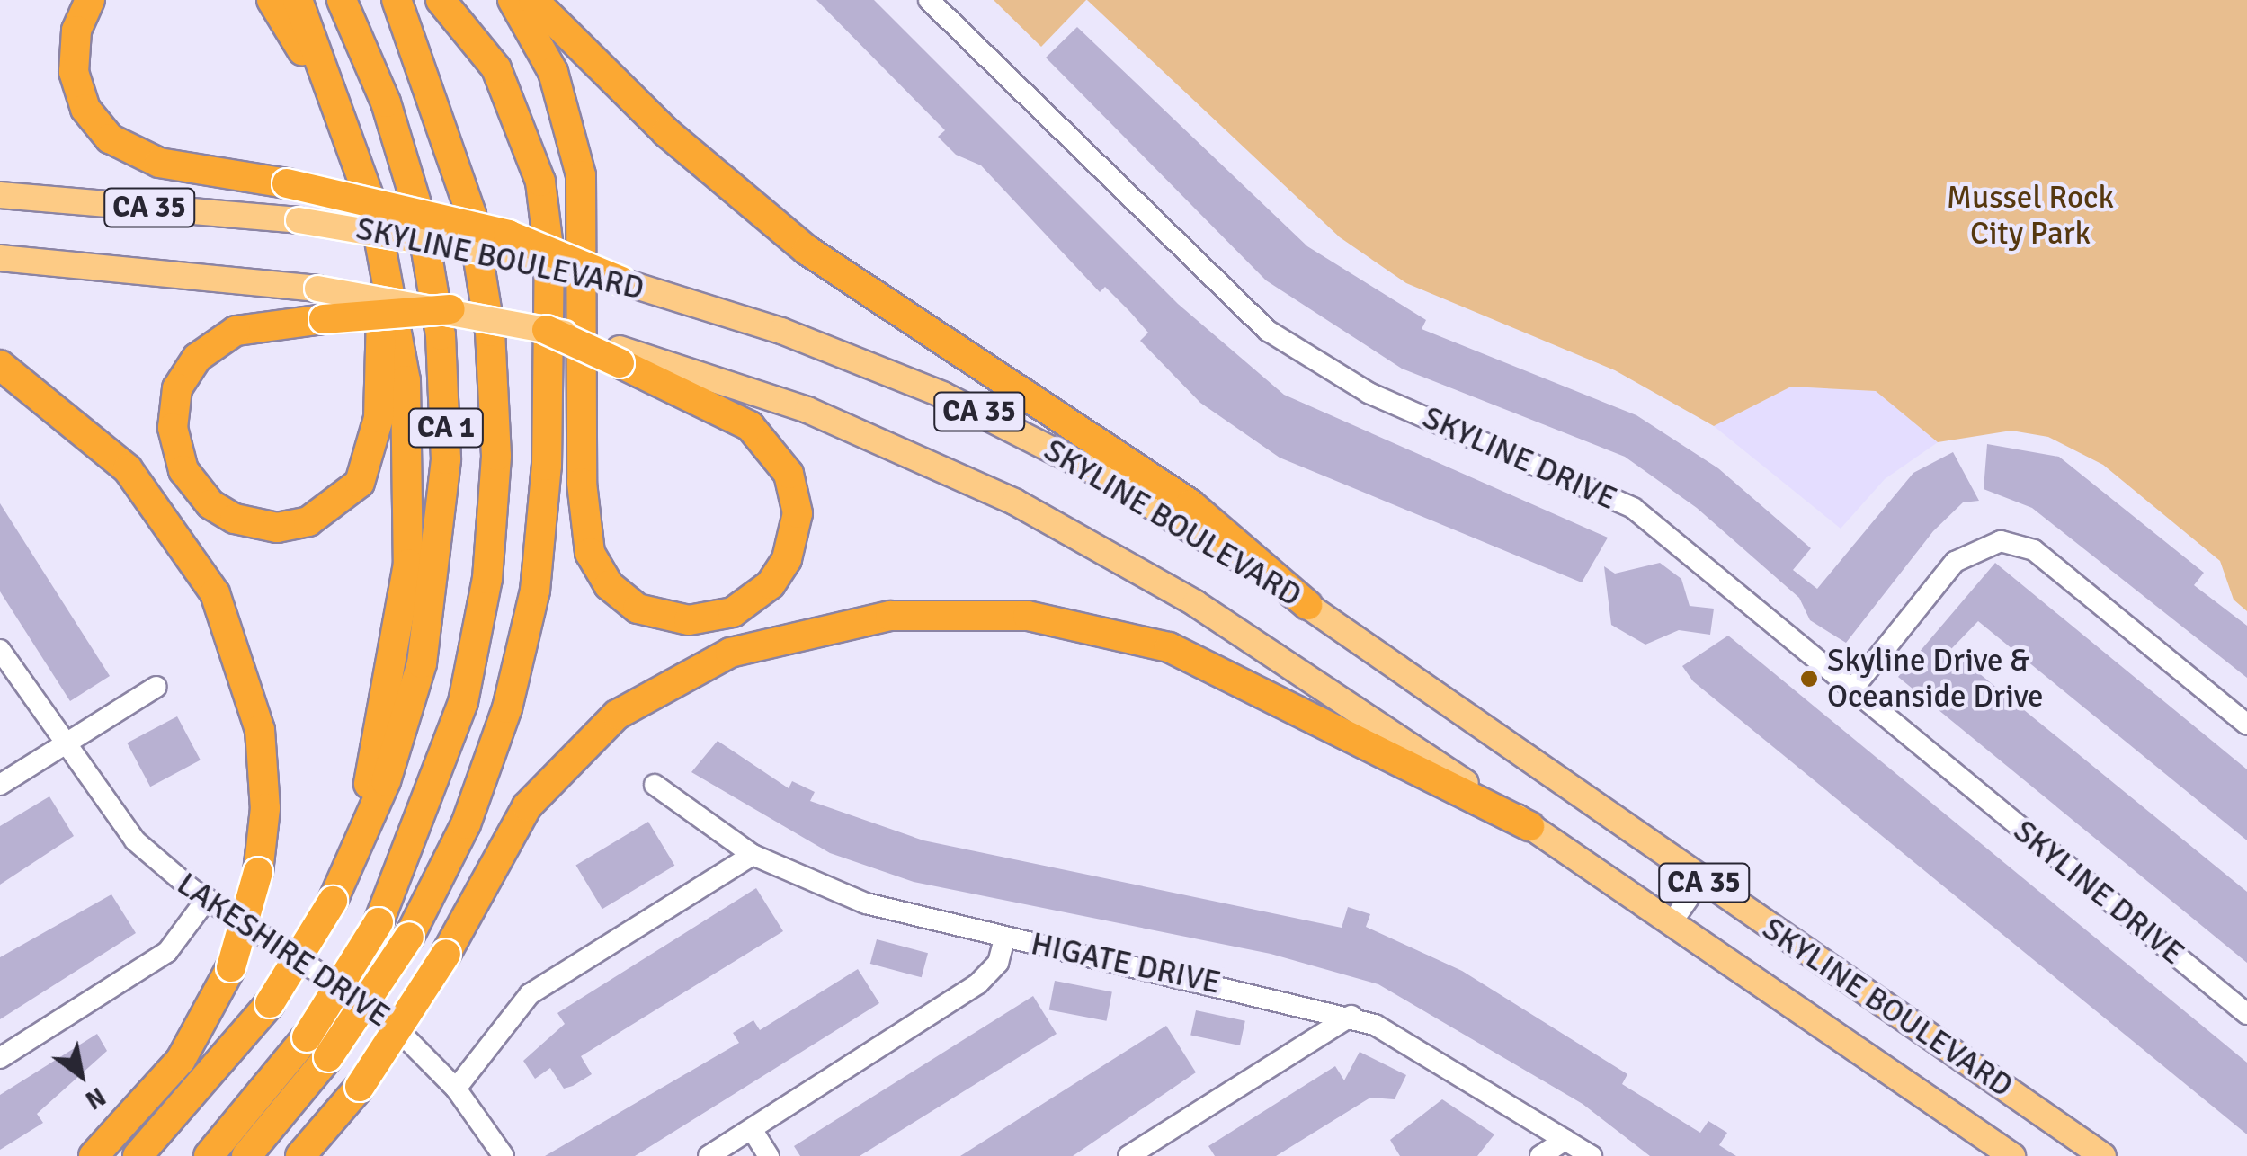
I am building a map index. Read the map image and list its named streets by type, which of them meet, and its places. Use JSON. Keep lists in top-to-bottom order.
{
  "streets": {
    "highway": ["CA 1"],
    "main road": ["CA 35", "SKYLINE BOULEVARD"],
    "street": ["SKYLINE DRIVE", "LAKESHIRE DRIVE", "HIGATE DRIVE"]
  },
  "parks": ["Mussel Rock City Park"],
  "places": ["Skyline Drive & Oceanside Drive"],
  "north": "bottom right"
}
